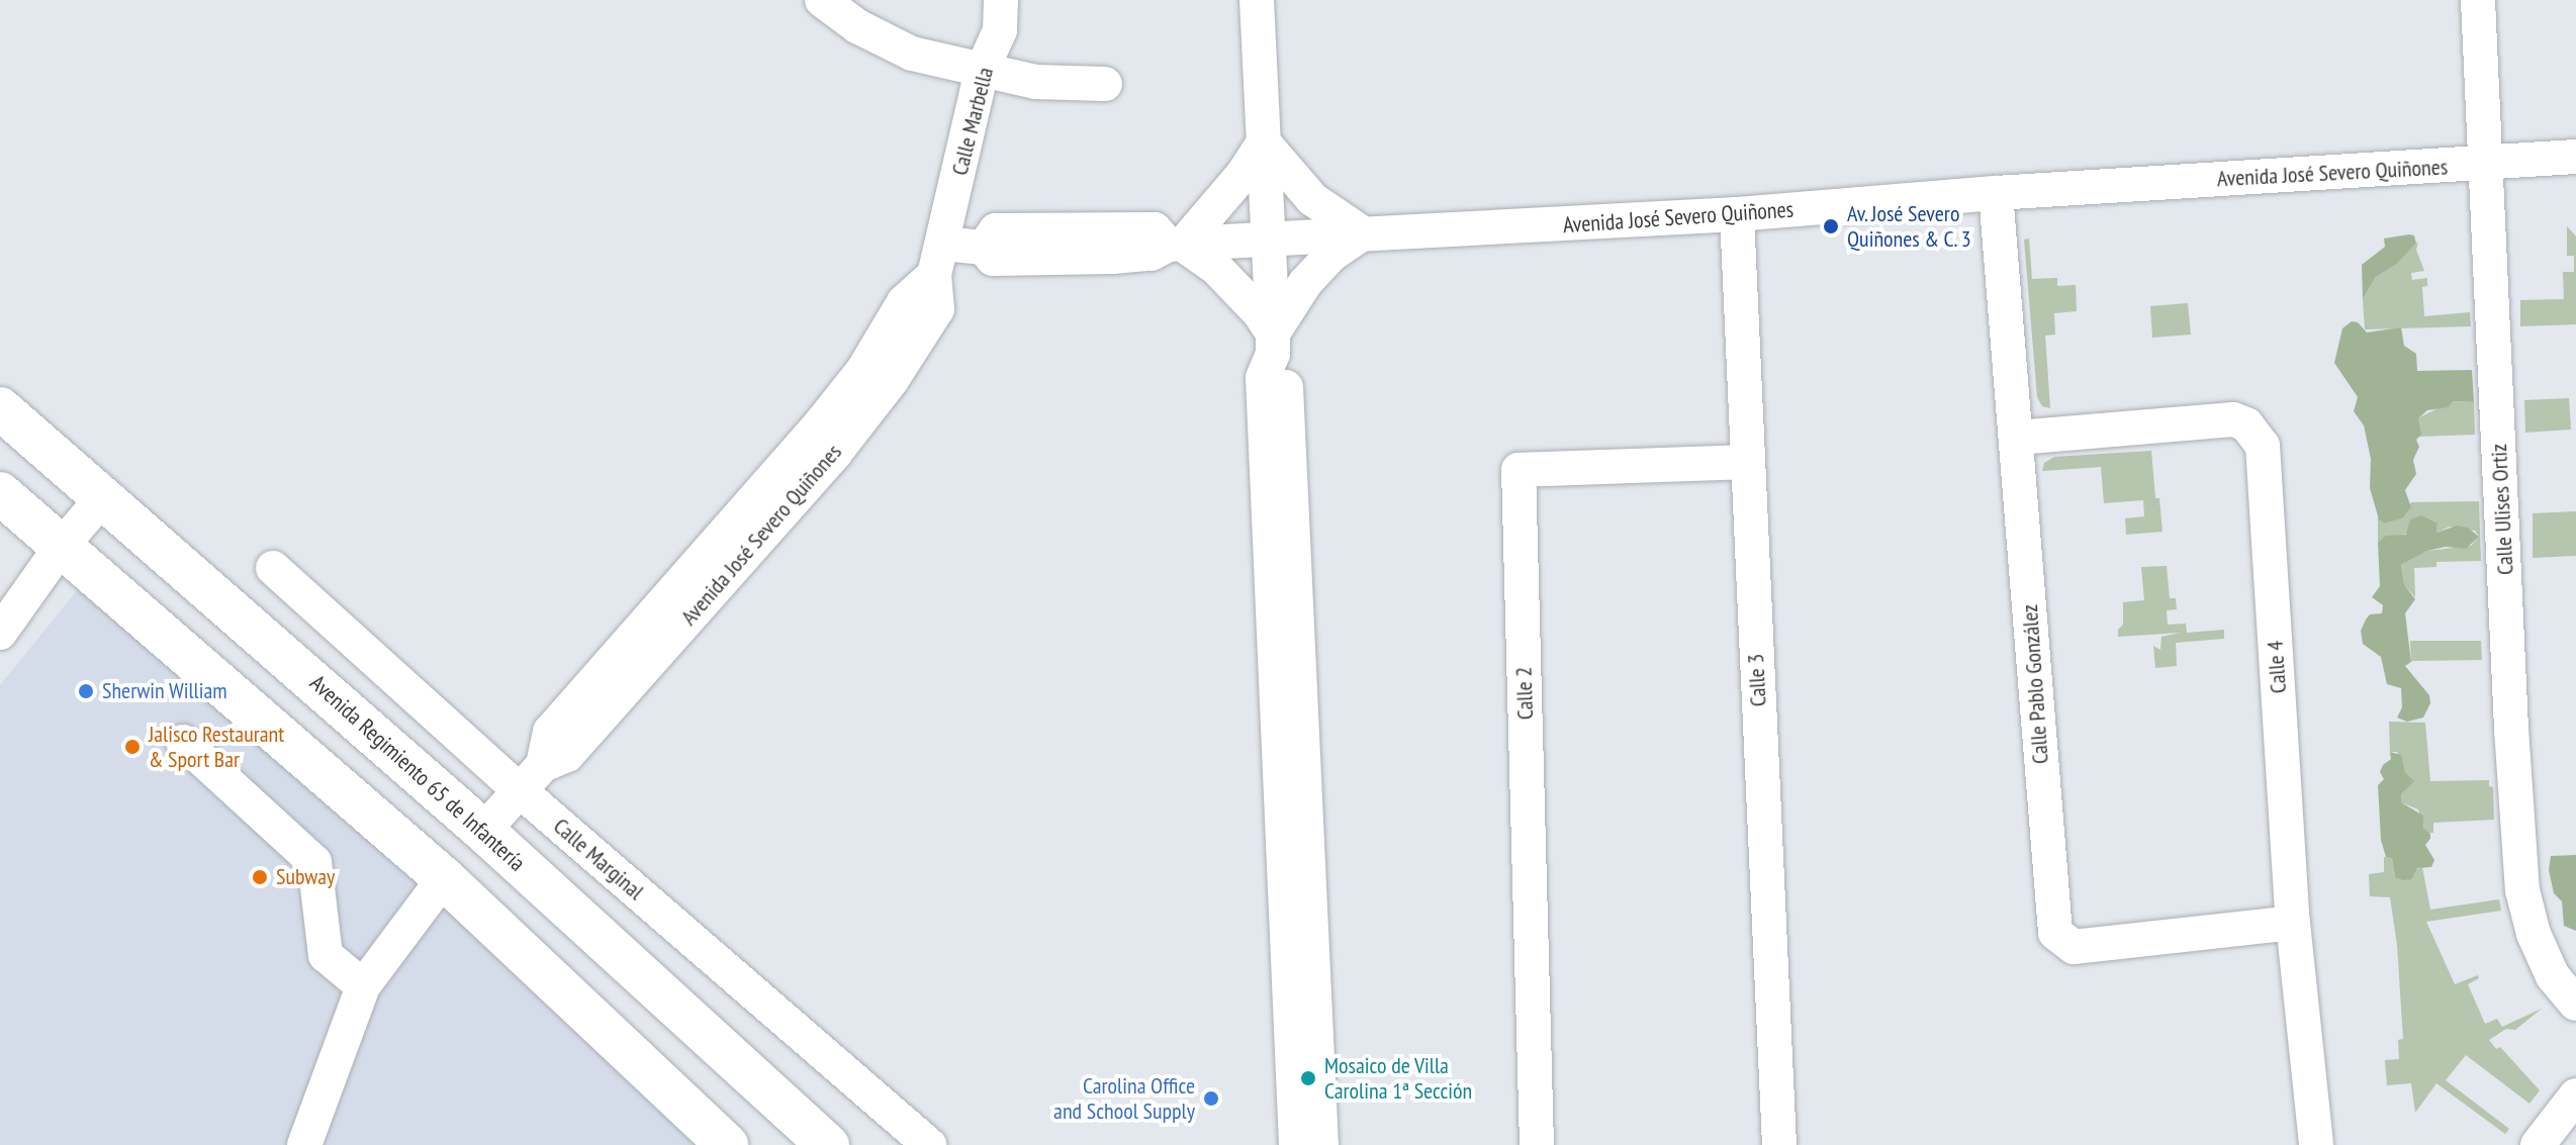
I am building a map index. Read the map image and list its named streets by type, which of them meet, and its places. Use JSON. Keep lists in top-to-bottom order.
{
  "streets": {
    "main road": ["Avenida Regimiento 65 de Infantería"],
    "street": [
      "Calle Marbella",
      "Avenida José Severo Quiñones",
      "Calle Ulises Ortiz",
      "Calle 4",
      "Calle 3",
      "Calle Pablo González",
      "Calle 2",
      "Calle Marginal"
    ]
  },
  "crossings": [
    ["Calle Marbella", "Avenida José Severo Quiñones"],
    ["Avenida José Severo Quiñones", "Calle Ulises Ortiz"],
    ["Avenida José Severo Quiñones", "Calle 3"],
    ["Avenida José Severo Quiñones", "Calle Pablo González"],
    ["Avenida José Severo Quiñones", "Avenida Regimiento 65 de Infantería"],
    ["Avenida José Severo Quiñones", "Calle Marginal"],
    ["Calle 4", "Calle Pablo González"],
    ["Calle 3", "Calle 2"]
  ],
  "places": [
    "Av. José Severo Quiñones & C. 3",
    "Sherwin William",
    "Jalisco Restaurant & Sport Bar",
    "Subway",
    "Mosaico de Villa Carolina 1ª Sección",
    "Carolina Office and School Supply"
  ]
}
